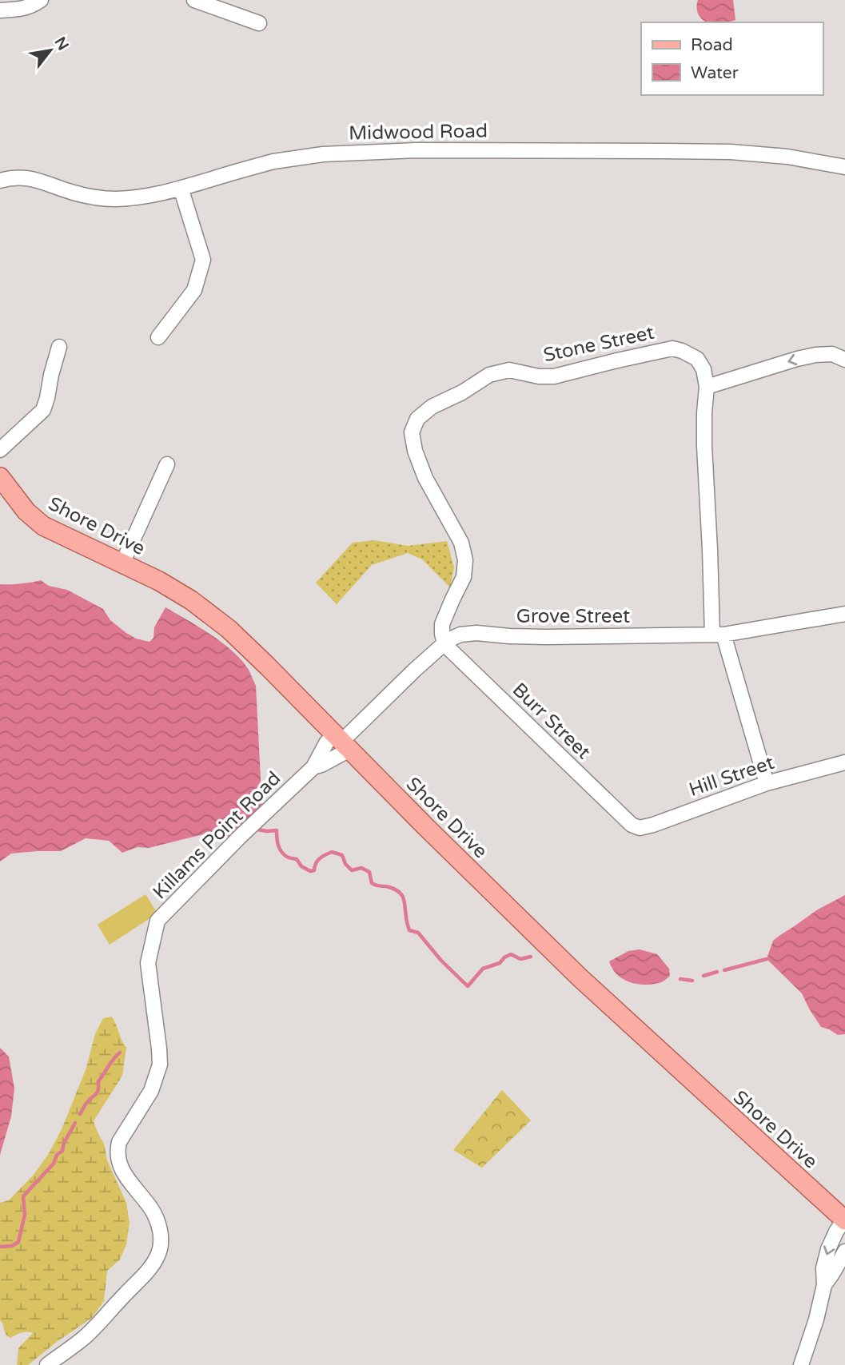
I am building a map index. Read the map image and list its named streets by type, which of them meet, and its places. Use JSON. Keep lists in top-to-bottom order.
{
  "streets": {
    "main road": ["Shore Drive"],
    "street": [
      "Midwood Road",
      "Stone Street",
      "Grove Street",
      "Burr Street",
      "Hill Street",
      "Killams Point Road"
    ]
  },
  "crossings": [
    ["Stone Street", "Grove Street"],
    ["Stone Street", "Burr Street"],
    ["Stone Street", "Hill Street"],
    ["Shore Drive", "Grove Street"],
    ["Shore Drive", "Killams Point Road"],
    ["Grove Street", "Burr Street"],
    ["Grove Street", "Killams Point Road"],
    ["Burr Street", "Hill Street"]
  ],
  "legend": ["Road", "Water"],
  "north": "top right"
}
